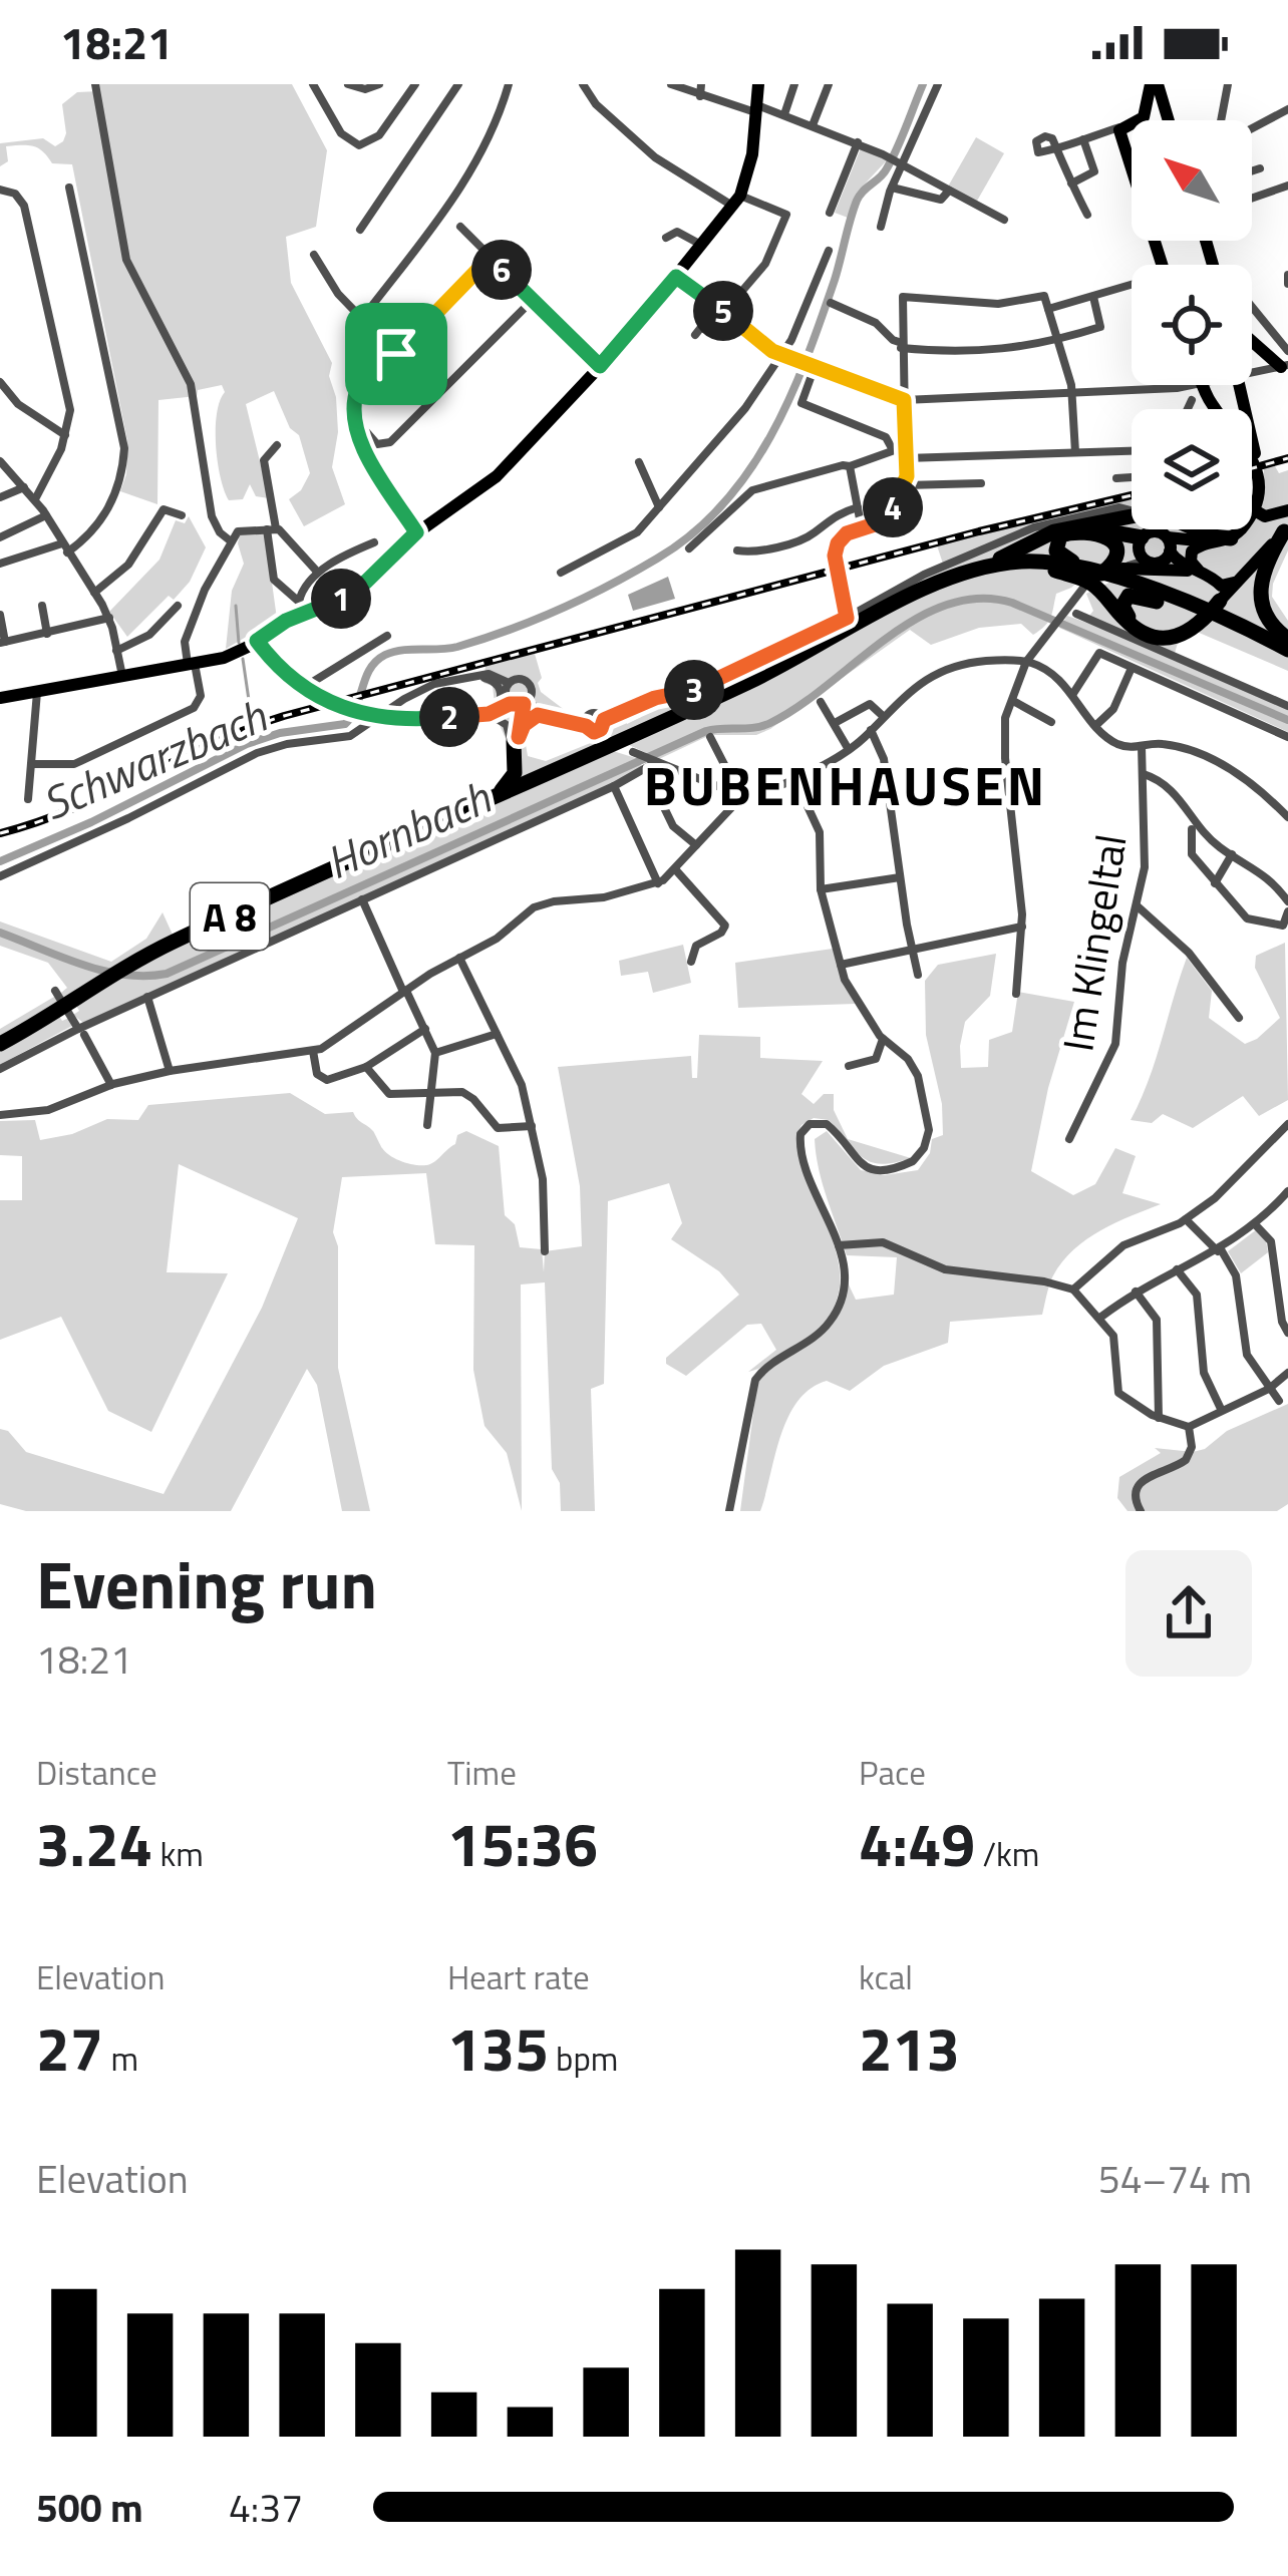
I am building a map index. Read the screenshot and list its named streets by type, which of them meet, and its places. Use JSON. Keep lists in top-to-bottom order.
{
  "streets": {
    "highway": ["A 8"],
    "street": ["Im Klingeltal"]
  },
  "districts": ["BUBENHAUSEN"],
  "water": ["Schwarzbach", "Hornbach"],
  "north": "top left",
  "page": {
    "status": "18:21",
    "pins": [
      "6",
      "5",
      "4",
      "1",
      "3",
      "2"
    ],
    "heading": ["Evening run", "18:21"],
    "stats": [
      ["Distance", "3.24 km"],
      ["Time", "15:36"],
      ["Pace", "4:49 /km"],
      ["Elevation", "27 m"],
      ["Heart rate", "135 bpm"],
      ["kcal", "213"]
    ],
    "chart": ["Elevation", "54–74 m"],
    "list": [
      {
        "name": "500 m",
        "note": "4:37"
      }
    ]
  }
}
